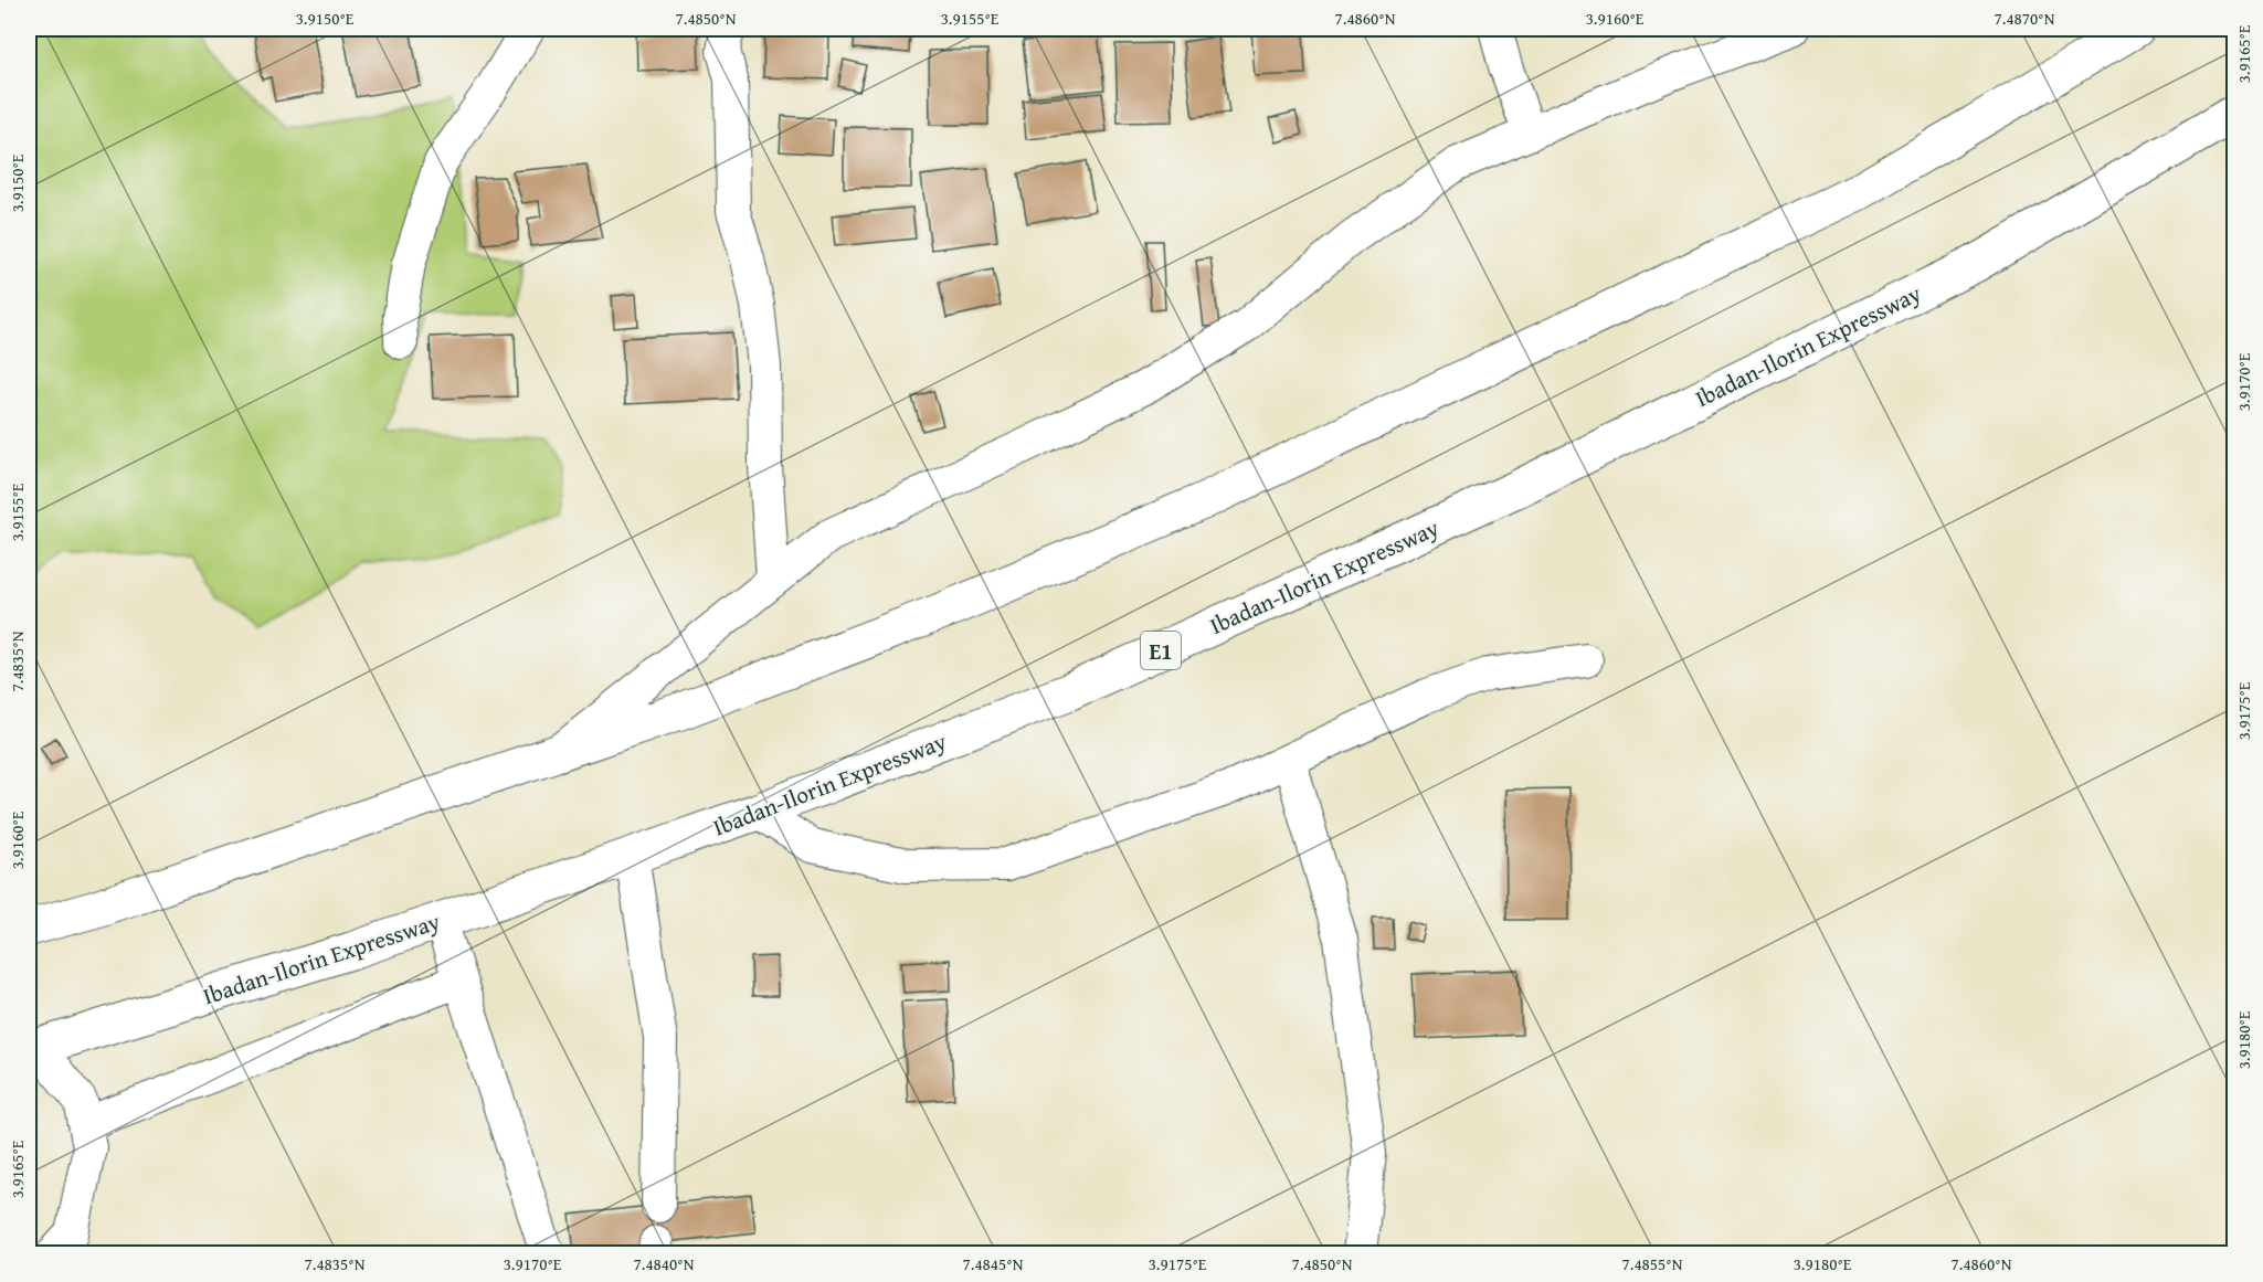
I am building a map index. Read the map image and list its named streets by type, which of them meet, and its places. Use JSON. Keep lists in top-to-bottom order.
{
  "streets": {
    "highway": ["Ibadan-Ilorin Expressway", "E1"]
  },
  "coordinates": [
    "3.9150°E",
    "7.4850°N",
    "3.9155°E",
    "7.4860°N",
    "3.9160°E",
    "7.4870°N",
    "3.9165°E",
    "3.9170°E",
    "7.4835°N",
    "3.9175°E",
    "3.9180°E",
    "7.4840°N",
    "7.4845°N",
    "7.4855°N"
  ]
}
